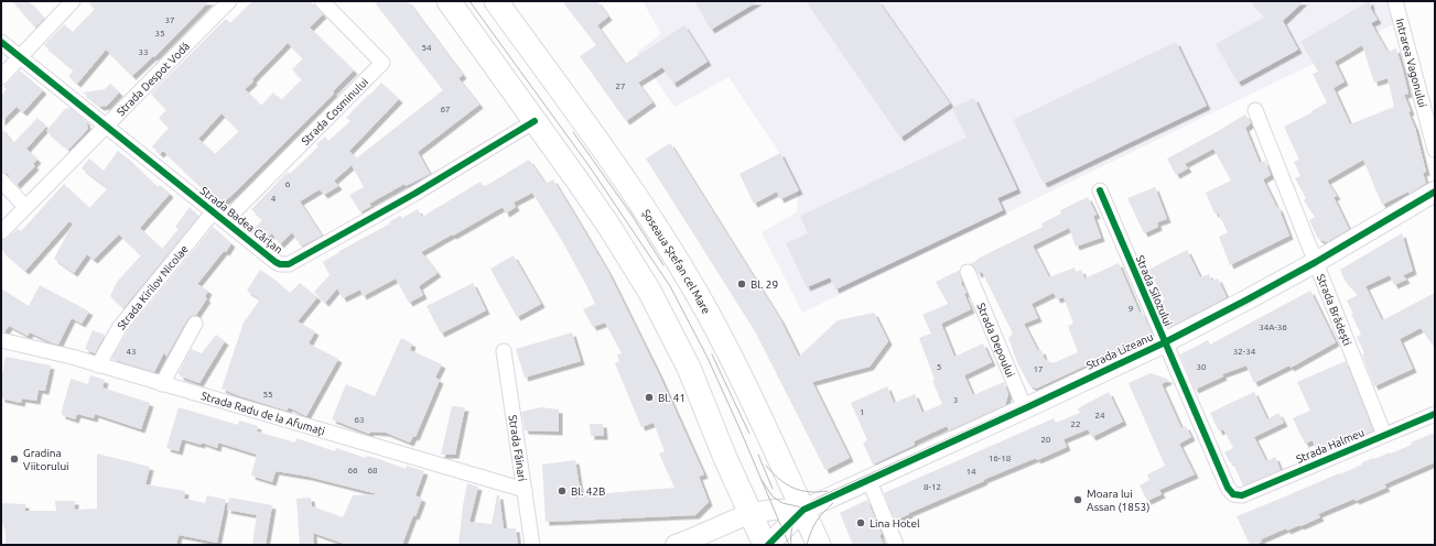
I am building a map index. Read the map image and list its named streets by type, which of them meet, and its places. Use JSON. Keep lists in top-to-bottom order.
{
  "streets": {
    "main road": ["Șoseaua Ștefan cel Mare"],
    "street": [
      "Intrarea Vagonului",
      "Strada Despot Vodă",
      "Strada Cosminului",
      "Strada Badea Cârțan",
      "Strada Kirilov Nicolae",
      "Strada Silozului",
      "Strada Brădești",
      "Strada Depoului",
      "Strada Lizeanu",
      "Strada Radu de la Afumați",
      "Strada Halmeu",
      "Strada Făinari"
    ]
  },
  "crossings": [
    ["Strada Despot Vodă", "Strada Badea Cârțan"],
    ["Strada Cosminului", "Strada Badea Cârțan"],
    ["Strada Badea Cârțan", "Strada Kirilov Nicolae"],
    ["Șoseaua Ștefan cel Mare", "Strada Lizeanu"],
    ["Strada Kirilov Nicolae", "Strada Radu de la Afumați"],
    ["Strada Silozului", "Strada Lizeanu"],
    ["Strada Silozului", "Strada Halmeu"],
    ["Strada Brădești", "Strada Lizeanu"],
    ["Strada Brădești", "Strada Halmeu"],
    ["Strada Depoului", "Strada Lizeanu"],
    ["Strada Radu de la Afumați", "Strada Făinari"]
  ],
  "places": [
    "Bl. 29",
    "Bl. 41",
    "Gradina Viitorului",
    "Bl. 42B",
    "Moara lui Assan (1853)",
    "Lina Hotel"
  ],
  "house_numbers": [
    "37",
    "35",
    "54",
    "33",
    "27",
    "67",
    "6",
    "4",
    "9",
    "34A-36",
    "43",
    "32-34",
    "5",
    "30",
    "17",
    "55",
    "3",
    "1",
    "24",
    "63",
    "22",
    "20",
    "16-18",
    "66",
    "68",
    "14",
    "8-12"
  ]
}
